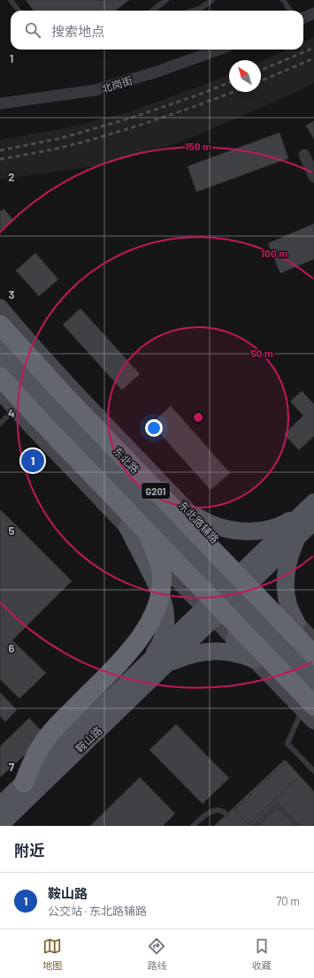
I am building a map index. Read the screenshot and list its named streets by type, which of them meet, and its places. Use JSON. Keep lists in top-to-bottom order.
{
  "streets": {
    "highway": ["东北路", "G201"],
    "main road": ["东北路辅路", "鞍山路"],
    "street": ["北岗街"]
  },
  "crossings": [
    ["东北路", "鞍山路"],
    ["东北路辅路", "鞍山路"]
  ],
  "north": "top left",
  "page": {
    "search": "搜索地点",
    "pins": "1",
    "heading": "附近",
    "list": [
      {
        "mark": "1",
        "name": "鞍山路",
        "note": "公交站 · 东北路辅路",
        "value": "70 m"
      }
    ],
    "nav": ["地图", "路线", "收藏"]
  },
  "grid": {
    "rows": [
      "1",
      "2",
      "3",
      "4",
      "5",
      "6",
      "7"
    ]
  },
  "rings": ["150 m", "100 m", "50 m"]
}
